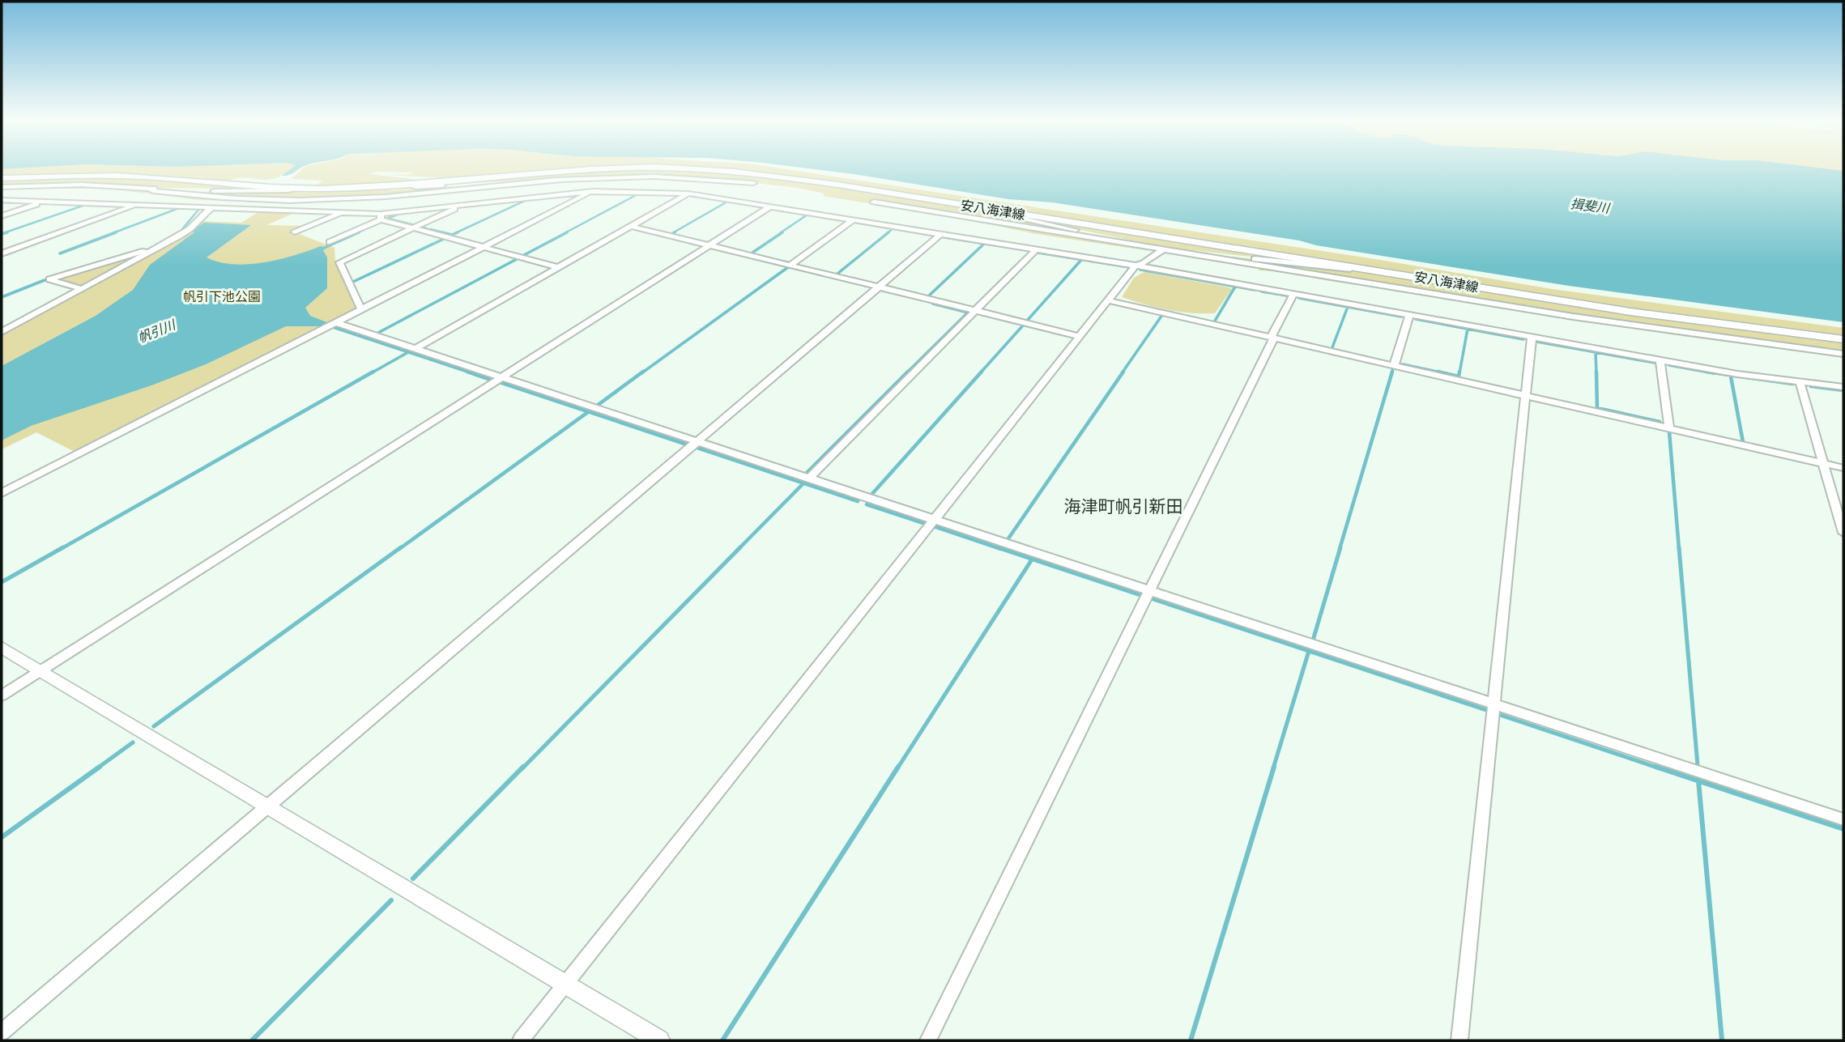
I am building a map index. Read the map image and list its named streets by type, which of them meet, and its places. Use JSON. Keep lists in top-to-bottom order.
{
  "streets": {
    "main road": ["安八海津線"]
  },
  "districts": ["海津町帆引新田"],
  "water": ["揖斐川", "帆引川"],
  "parks": ["帆引下池公園"]
}
